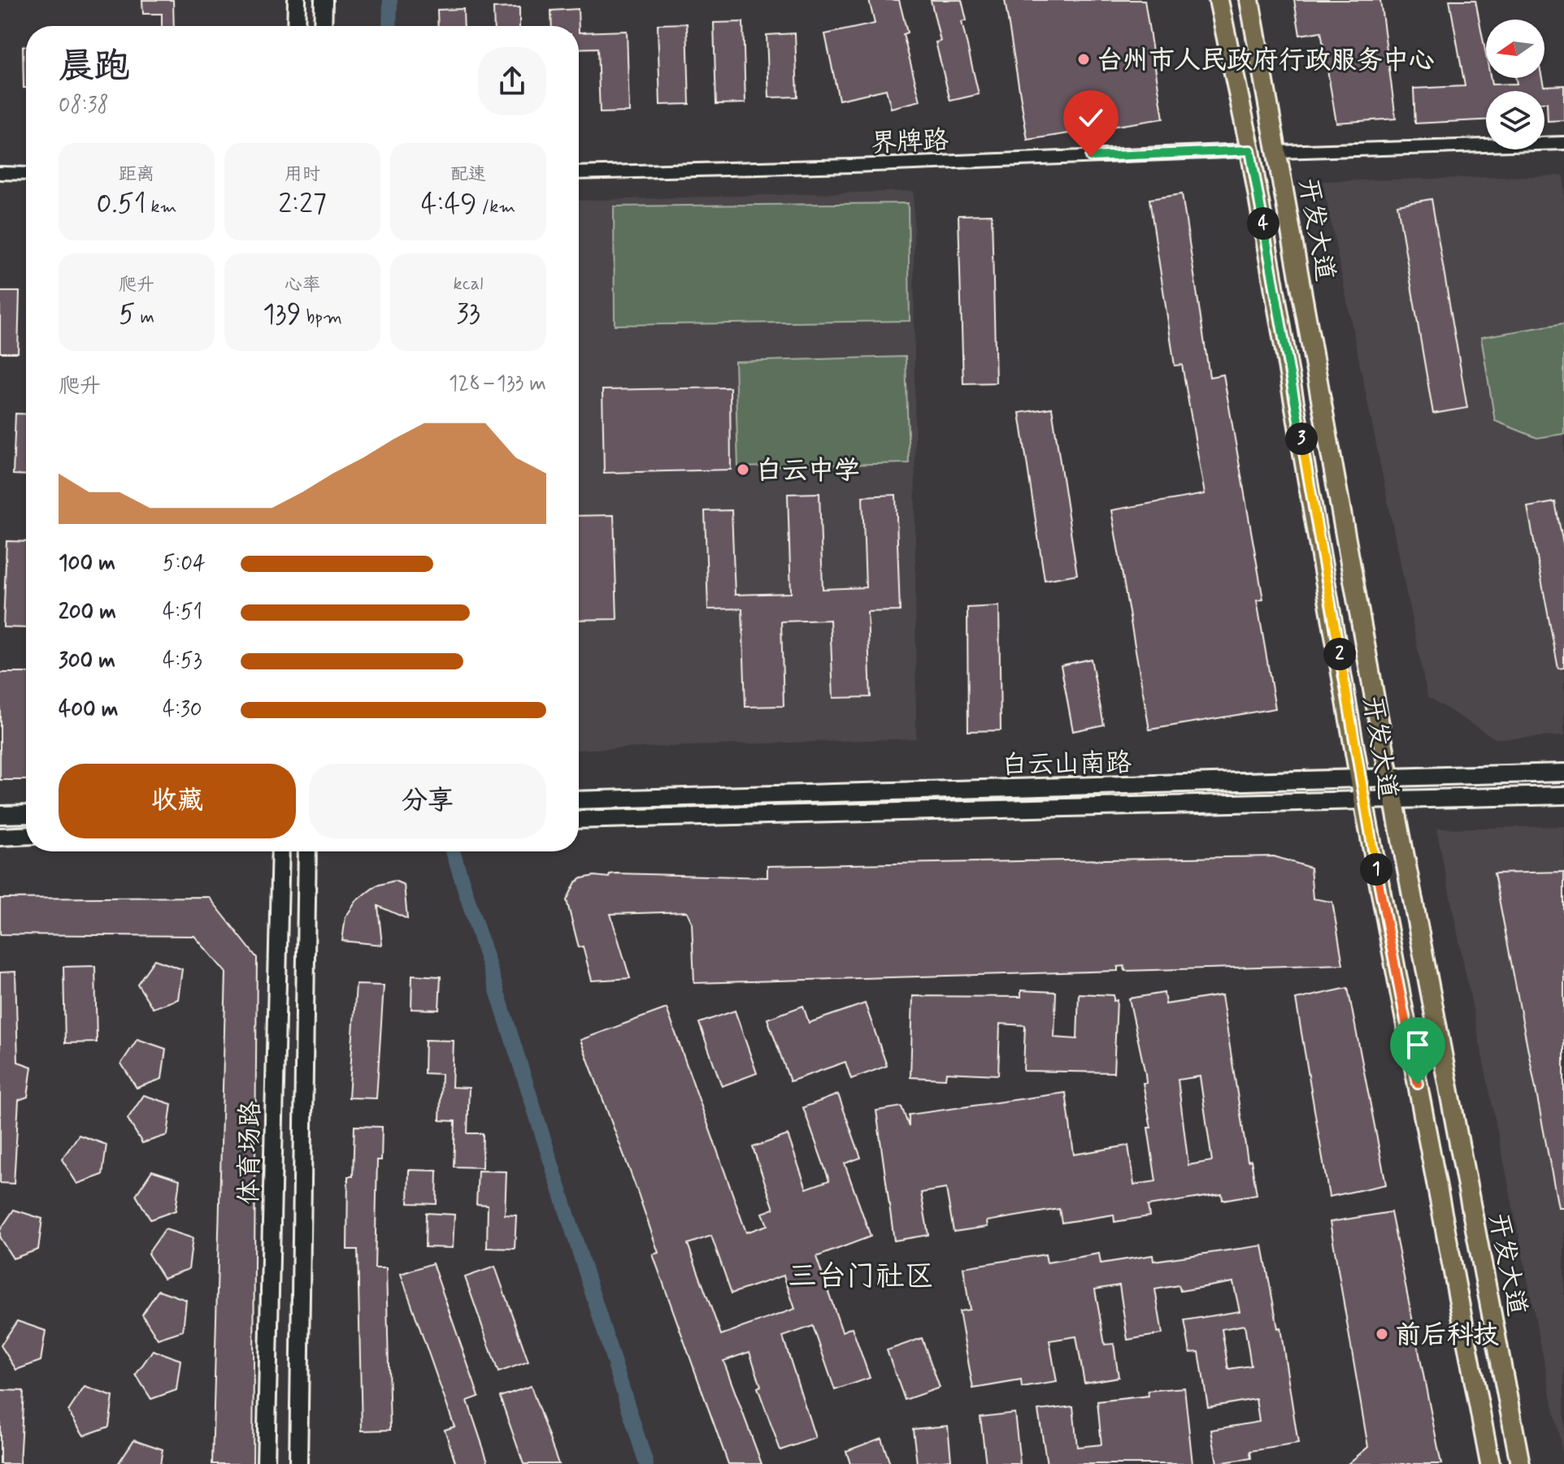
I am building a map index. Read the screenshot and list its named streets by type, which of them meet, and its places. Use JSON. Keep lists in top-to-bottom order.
{
  "streets": {
    "main road": ["开发大道", "白云山南路", "体育场路"],
    "street": ["界牌路"]
  },
  "crossings": [
    ["界牌路", "开发大道"],
    ["开发大道", "白云山南路"]
  ],
  "districts": ["三台门社区"],
  "places": ["台州市人民政府行政服务中心", "白云中学", "前后科技"],
  "north": "left",
  "page": {
    "heading": ["晨跑", "08:38"],
    "stats": [
      ["距离", "0.51 km"],
      ["用时", "2:27"],
      ["配速", "4:49 /km"],
      ["爬升", "5 m"],
      ["心率", "139 bpm"],
      ["kcal", "33"]
    ],
    "pins": [
      "4",
      "3",
      "2",
      "1"
    ],
    "chart": ["爬升", "128–133 m"],
    "list": [
      {
        "name": "100 m",
        "note": "5:04"
      },
      {
        "name": "200 m",
        "note": "4:51"
      },
      {
        "name": "300 m",
        "note": "4:53"
      },
      {
        "name": "400 m",
        "note": "4:30"
      }
    ],
    "buttons": ["收藏", "分享"]
  }
}
